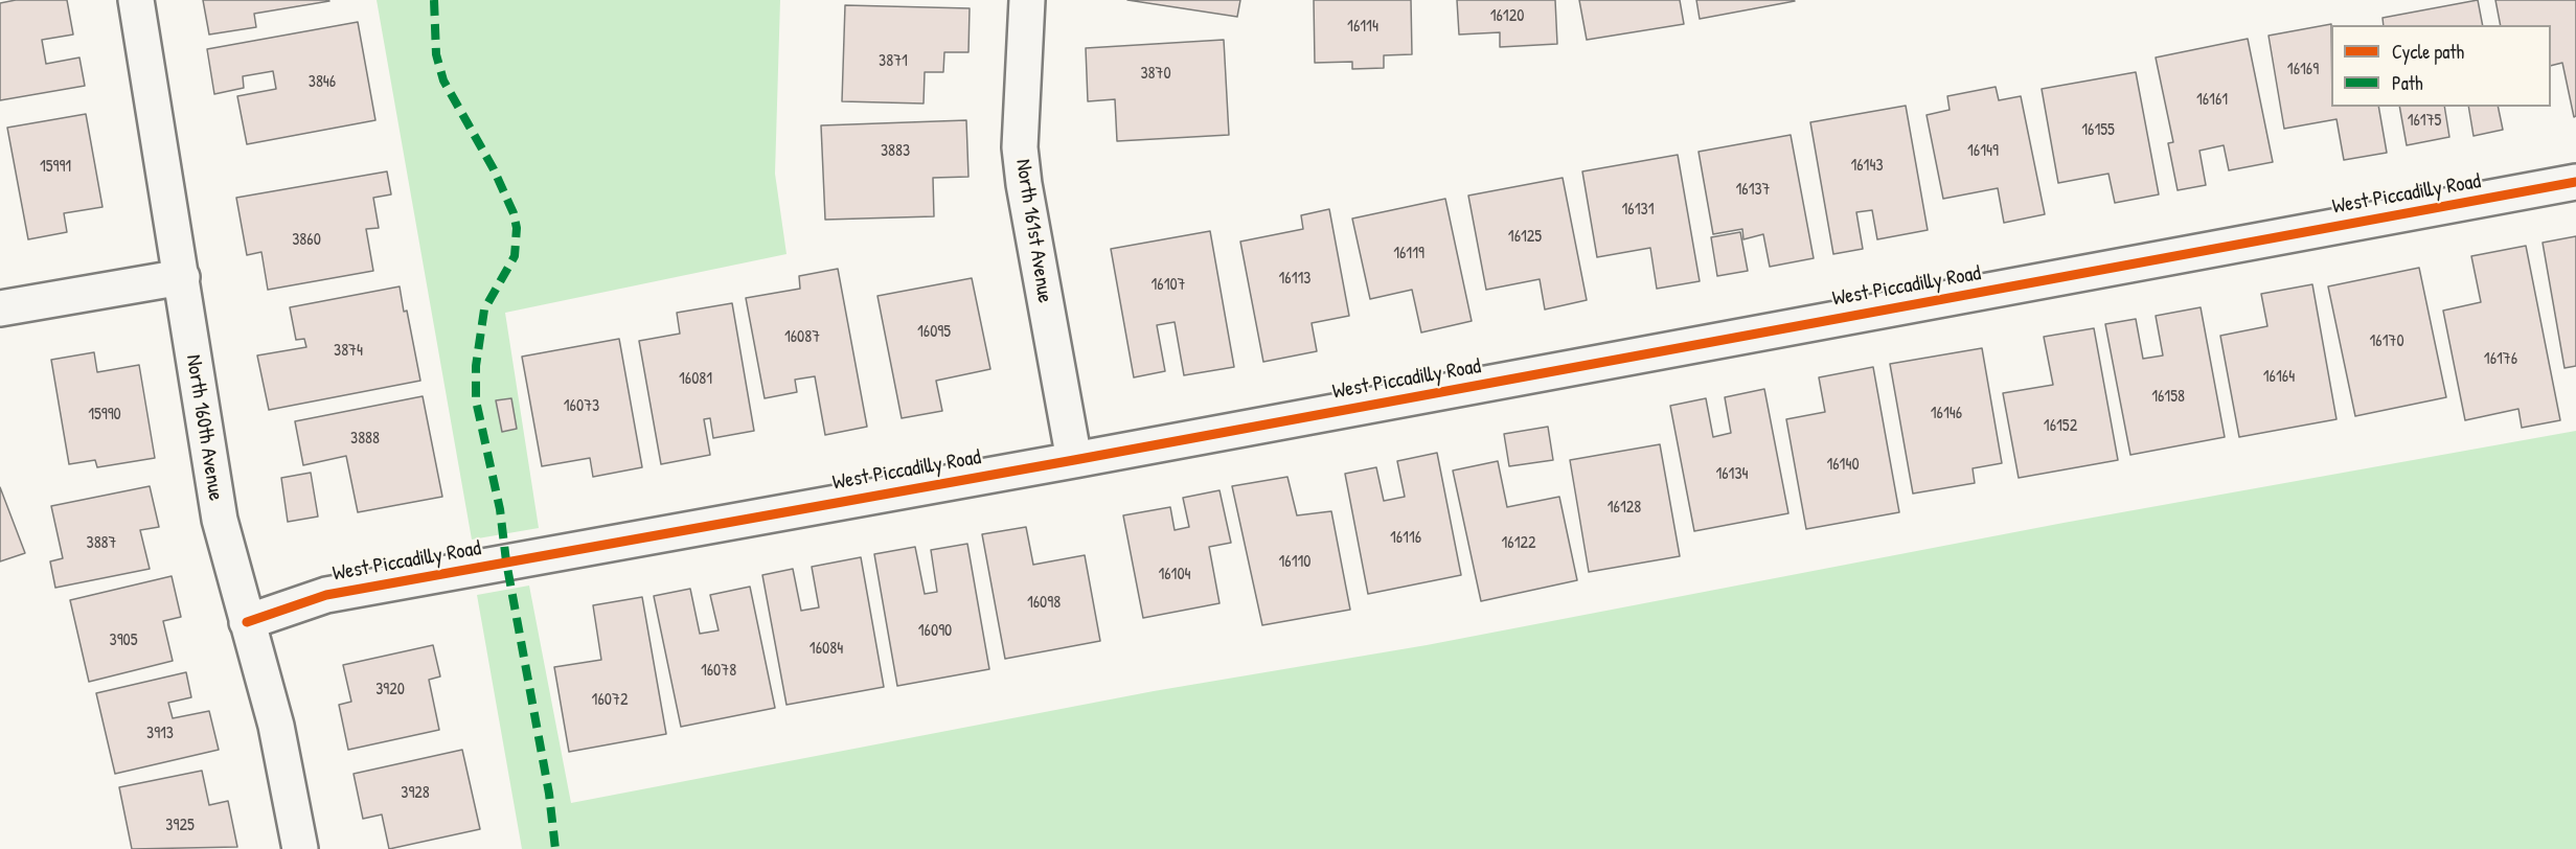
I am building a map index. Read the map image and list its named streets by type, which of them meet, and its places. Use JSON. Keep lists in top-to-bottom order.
{
  "streets": {
    "street": ["West Piccadilly Road", "North 161st Avenue", "North 160th Avenue"]
  },
  "crossings": [
    ["West Piccadilly Road", "North 161st Avenue"],
    ["West Piccadilly Road", "North 160th Avenue"]
  ],
  "house_numbers": [
    "16120",
    "16114",
    "3871",
    "16169",
    "3870",
    "3846",
    "16161",
    "16175",
    "16155",
    "3883",
    "16149",
    "16143",
    "15991",
    "16137",
    "16131",
    "16125",
    "3860",
    "16119",
    "16113",
    "16107",
    "16095",
    "16087",
    "16170",
    "3874",
    "16176",
    "16164",
    "16081",
    "16158",
    "16073",
    "16146",
    "15990",
    "16152",
    "3888",
    "16140",
    "16134",
    "16128",
    "16116",
    "3887",
    "16122",
    "16110",
    "16104",
    "16098",
    "16090",
    "3905",
    "16084",
    "16078",
    "3920",
    "16072",
    "3913",
    "3928",
    "3925"
  ],
  "legend": ["Cycle path", "Path"]
}
